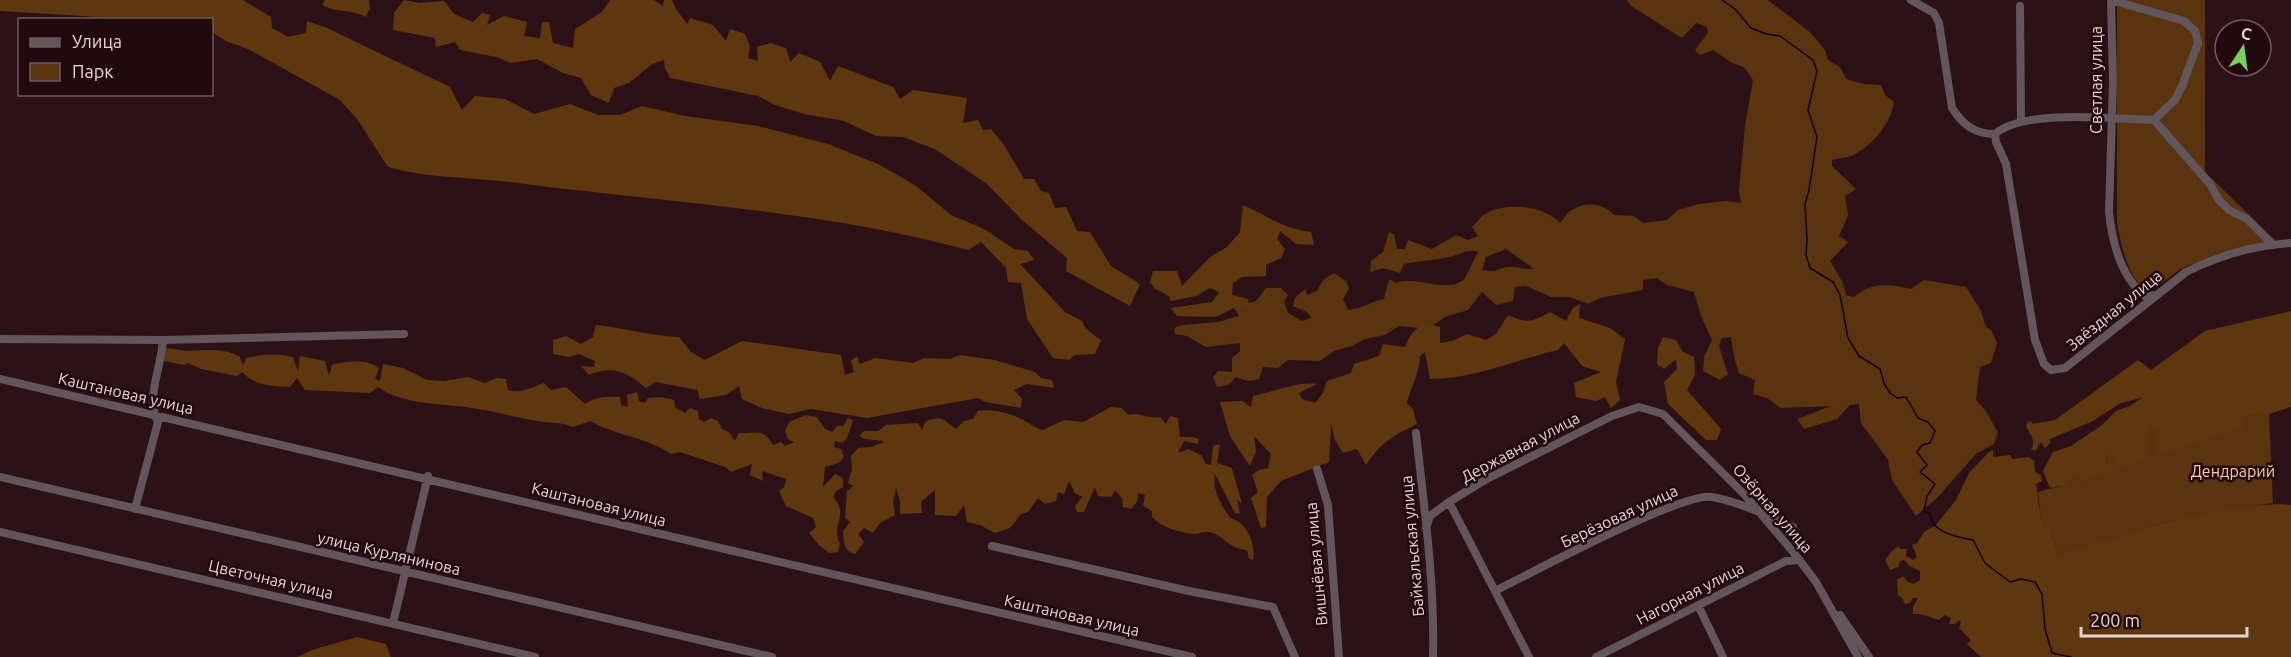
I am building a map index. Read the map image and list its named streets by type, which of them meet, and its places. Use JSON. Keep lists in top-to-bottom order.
{
  "streets": {
    "street": [
      "Светлая улица",
      "Звёздная улица",
      "Каштановая улица",
      "Державная улица",
      "Озёрная улица",
      "Берёзовая улица",
      "Байкальская улица",
      "улица Курлянинова",
      "Вишнёвая улица",
      "Цветочная улица",
      "Нагорная улица"
    ]
  },
  "crossings": [
    ["Светлая улица", "Звёздная улица"],
    ["Державная улица", "Озёрная улица"],
    ["Державная улица", "Байкальская улица"],
    ["Озёрная улица", "Берёзовая улица"],
    ["Озёрная улица", "Нагорная улица"]
  ],
  "parks": ["Дендрарий"],
  "legend": ["Улица", "Парк"],
  "scale_bar": "200 m",
  "north": "top"
}
